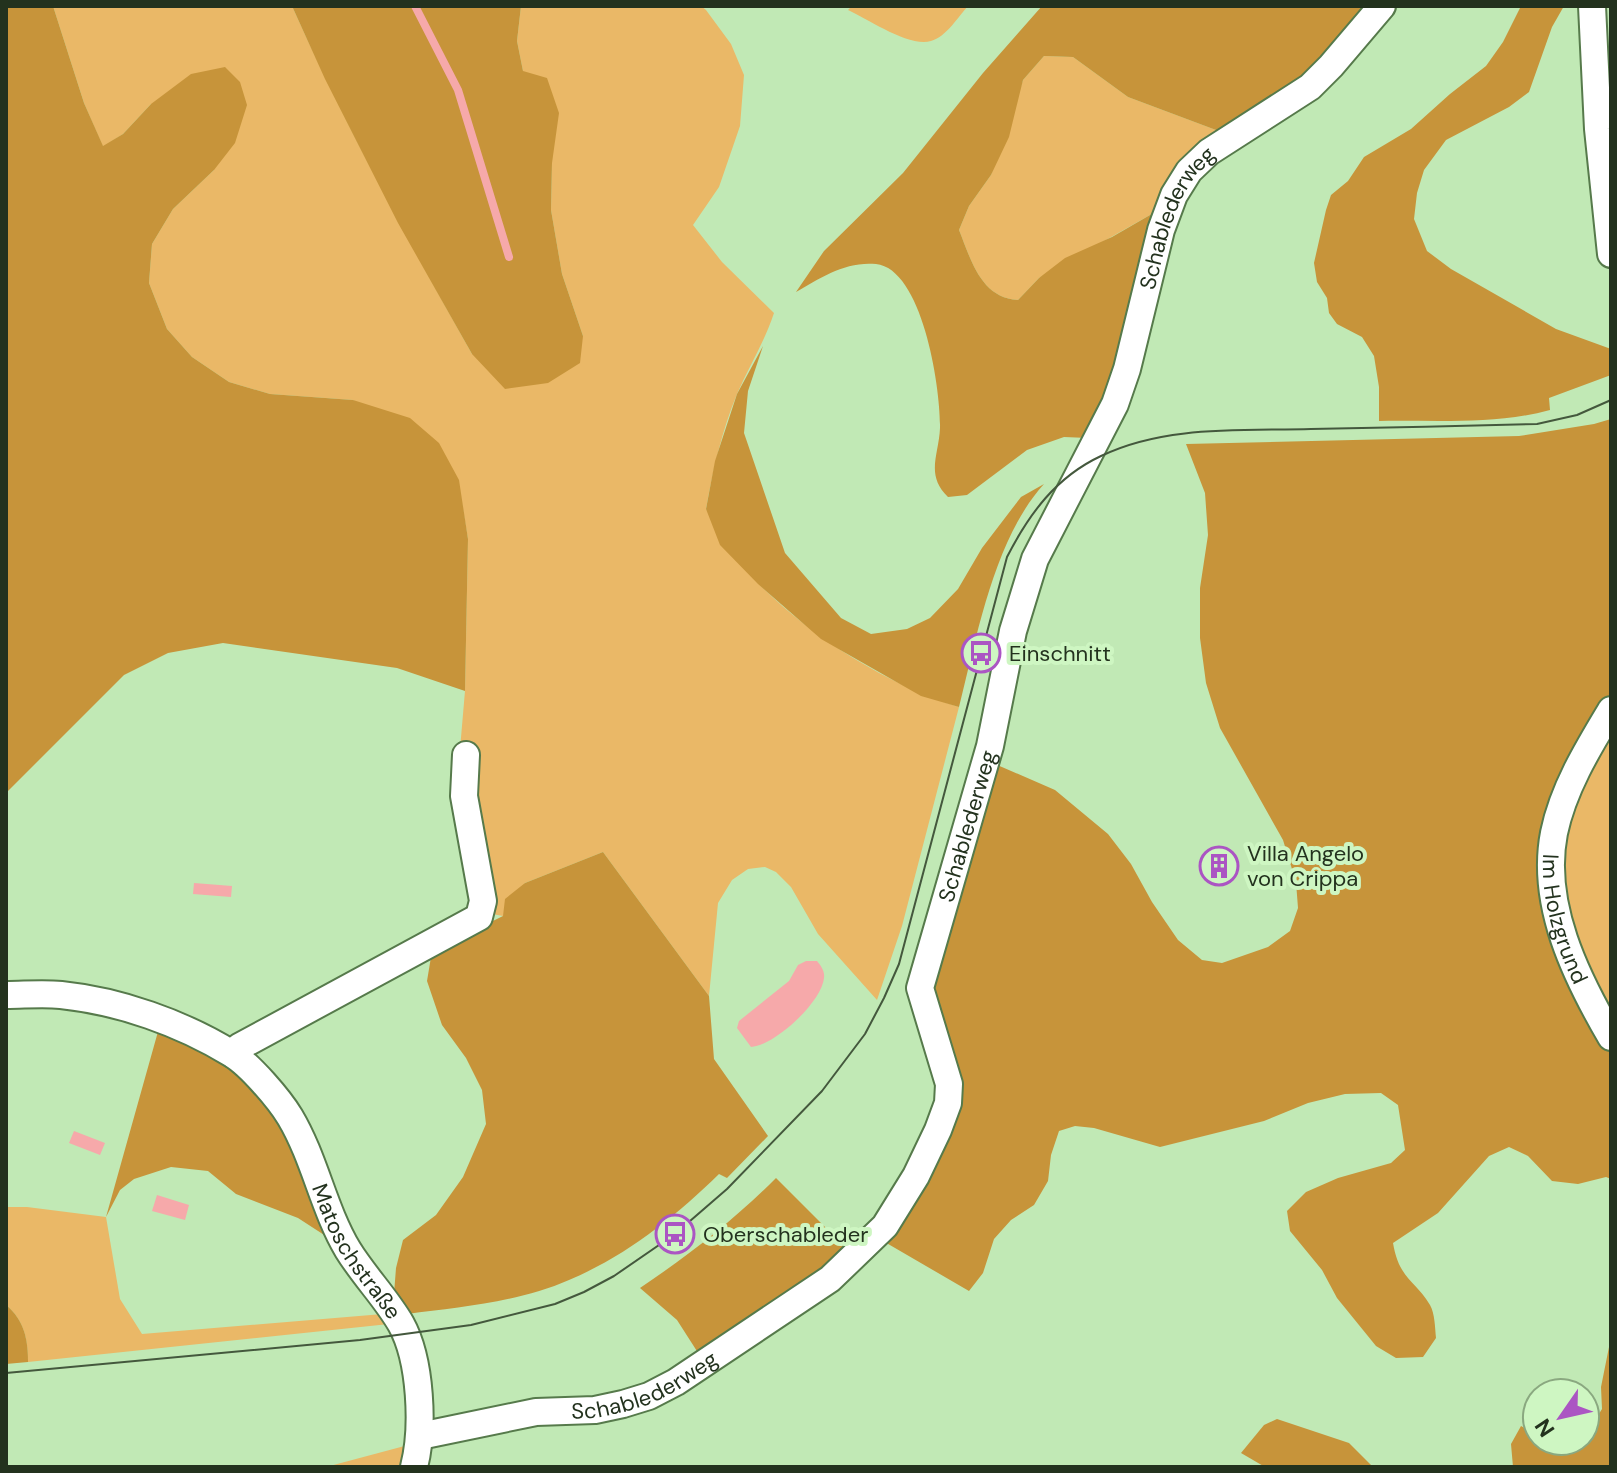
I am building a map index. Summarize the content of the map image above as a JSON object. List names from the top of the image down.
{
  "streets": {
    "street": ["Schablederweg", "Im Holzgrund", "Matoschstraße"]
  },
  "crossings": [
    ["Schablederweg", "Matoschstraße"]
  ],
  "places": {
    "bus stop": ["Einschnitt", "Oberschableder"],
    "building": ["Villa Angelo von Crippa"]
  },
  "north": "bottom left"
}
